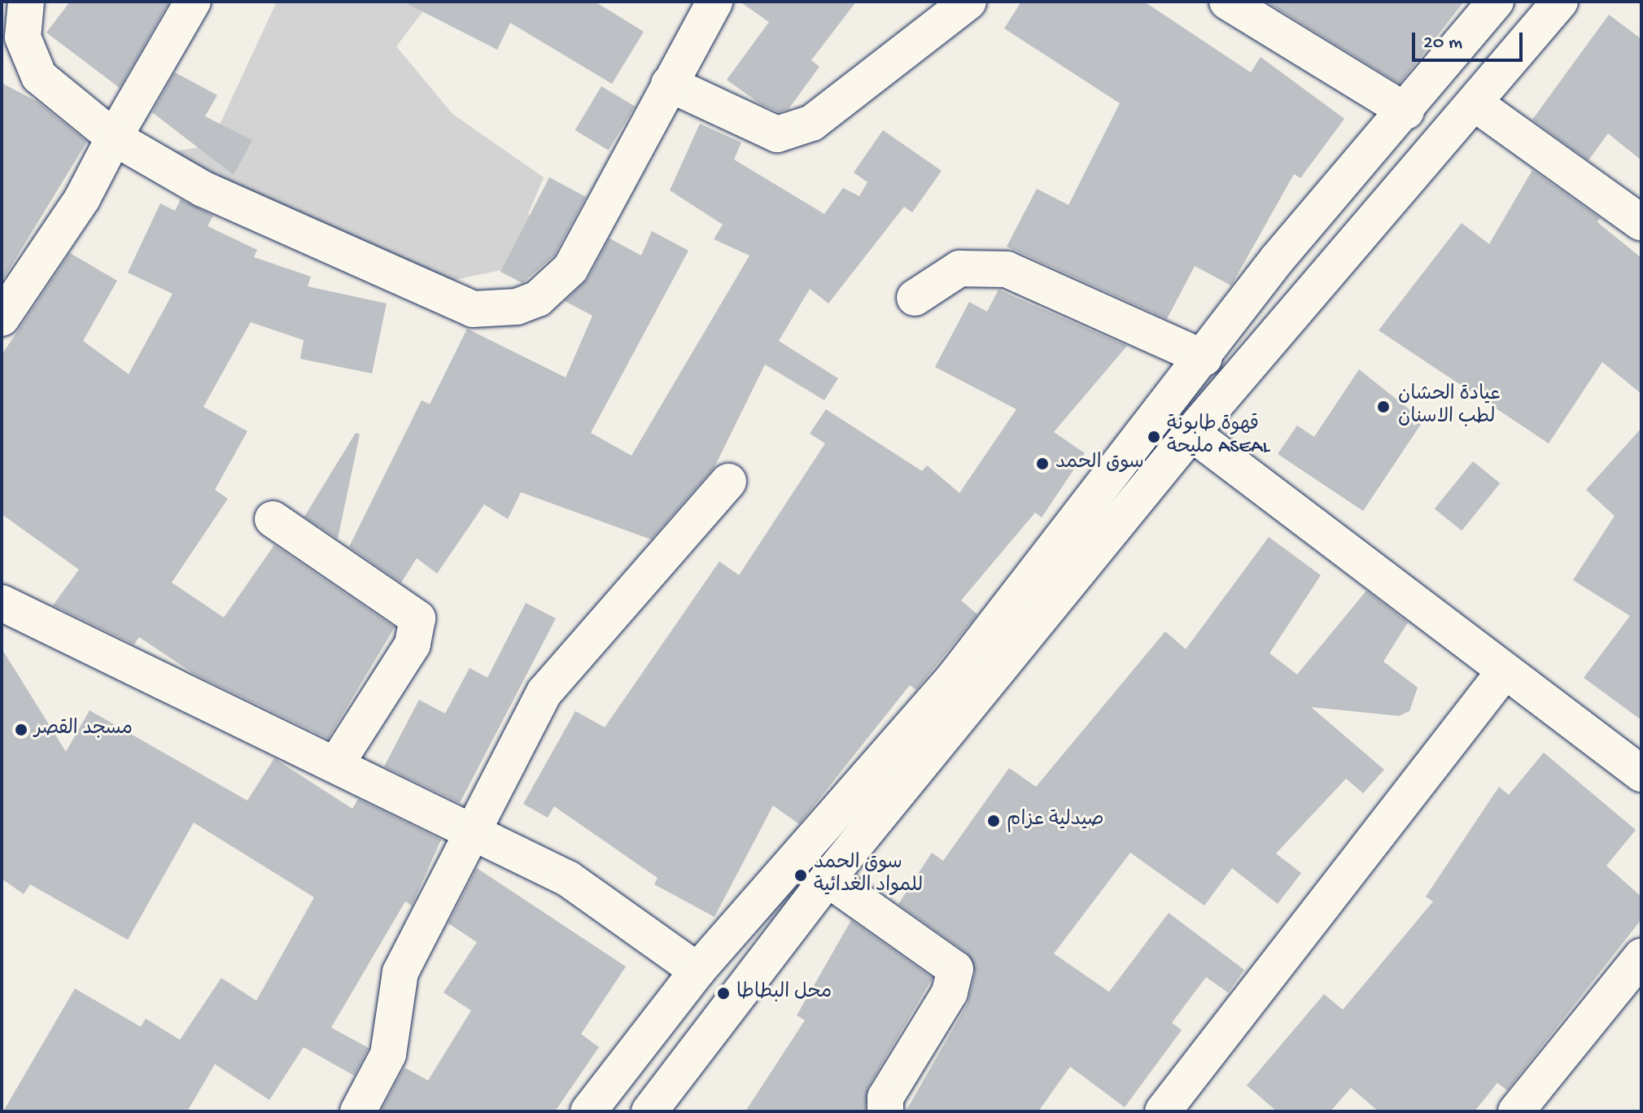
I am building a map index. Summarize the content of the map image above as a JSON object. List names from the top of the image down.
{
  "places": [
    "عيادة الحشان لطب الاسنان",
    "قهوة طابونة مليحة ASEAL",
    "سوق الحمد",
    "مسجد القصر",
    "صيدلية عزام",
    "سوق الحمد للمواد الغدائية",
    "محل البطاطا"
  ],
  "scale_bar": "20 m"
}
